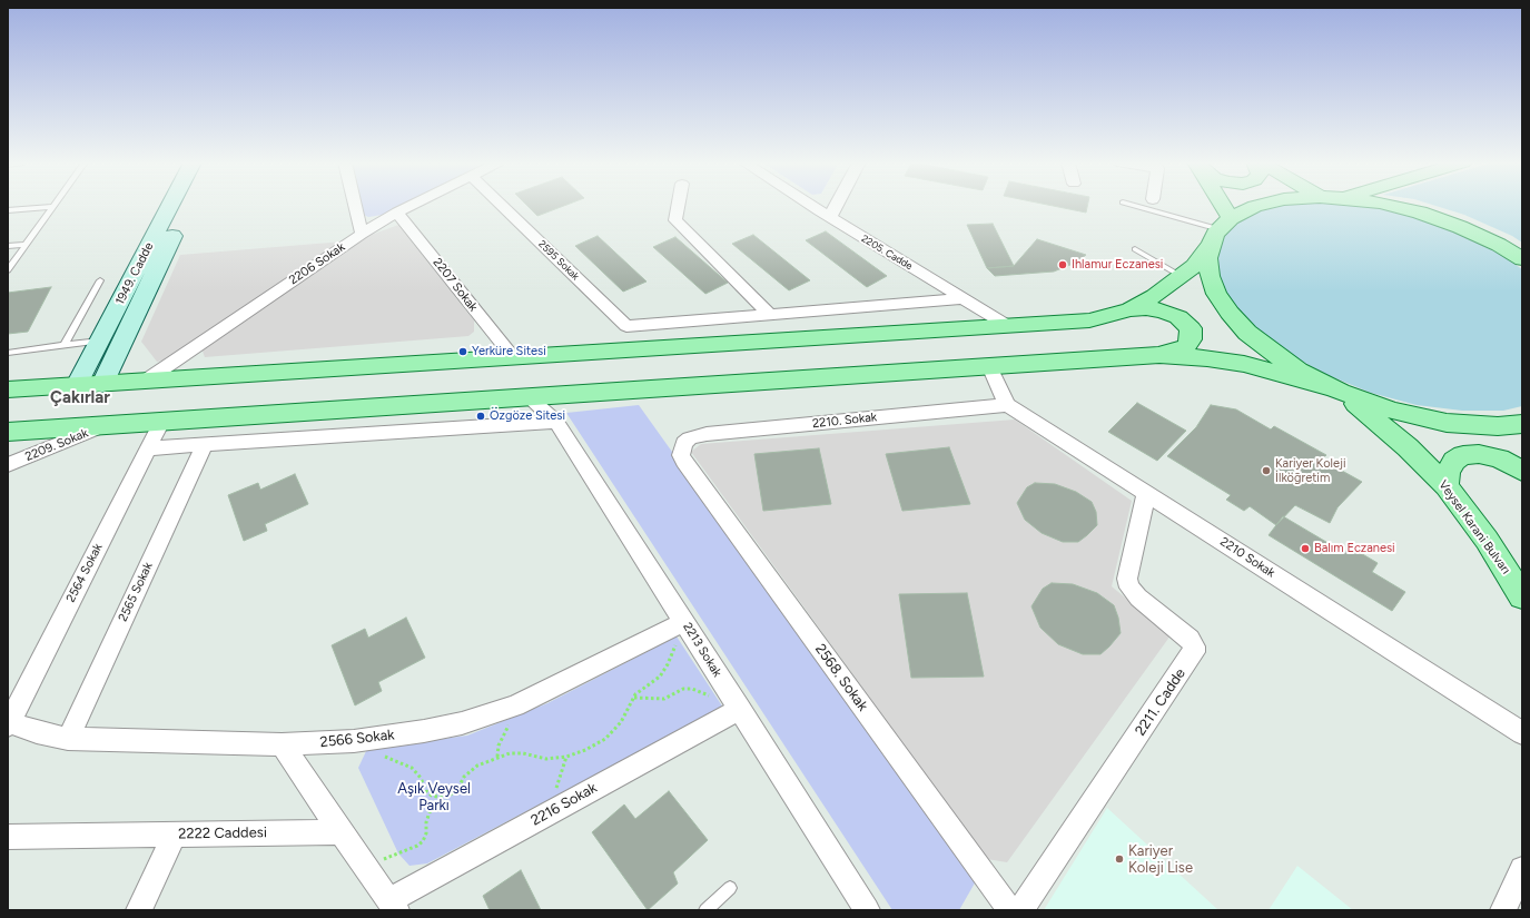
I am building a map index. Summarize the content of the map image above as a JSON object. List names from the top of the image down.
{
  "streets": {
    "main road": ["Veysel Karani Bulvarı"],
    "street": [
      "2205. Cadde",
      "2595 Sokak",
      "2206 Sokak",
      "1949. Cadde",
      "2207 Sokak",
      "2210. Sokak",
      "2209. Sokak",
      "2210 Sokak",
      "2564 Sokak",
      "2565 Sokak",
      "2213 Sokak",
      "2568. Sokak",
      "2211. Cadde",
      "2566 Sokak",
      "2216 Sokak",
      "2222 Caddesi"
    ]
  },
  "crossings": [
    ["2206 Sokak", "2207 Sokak"],
    ["2210. Sokak", "2210 Sokak"],
    ["2210. Sokak", "2568. Sokak"],
    ["2210 Sokak", "2211. Cadde"],
    ["2564 Sokak", "2566 Sokak"],
    ["2565 Sokak", "2566 Sokak"],
    ["2213 Sokak", "2566 Sokak"],
    ["2213 Sokak", "2216 Sokak"]
  ],
  "districts": ["Çakırlar"],
  "parks": ["Aşık Veysel Parkı"],
  "places": [
    "Ihlamur Eczanesi",
    "Yerküre Sitesi",
    "Özgöze Sitesi",
    "Kariyer Koleji İlköğretim",
    "Balım Eczanesi",
    "Kariyer Koleji Lise"
  ]
}
